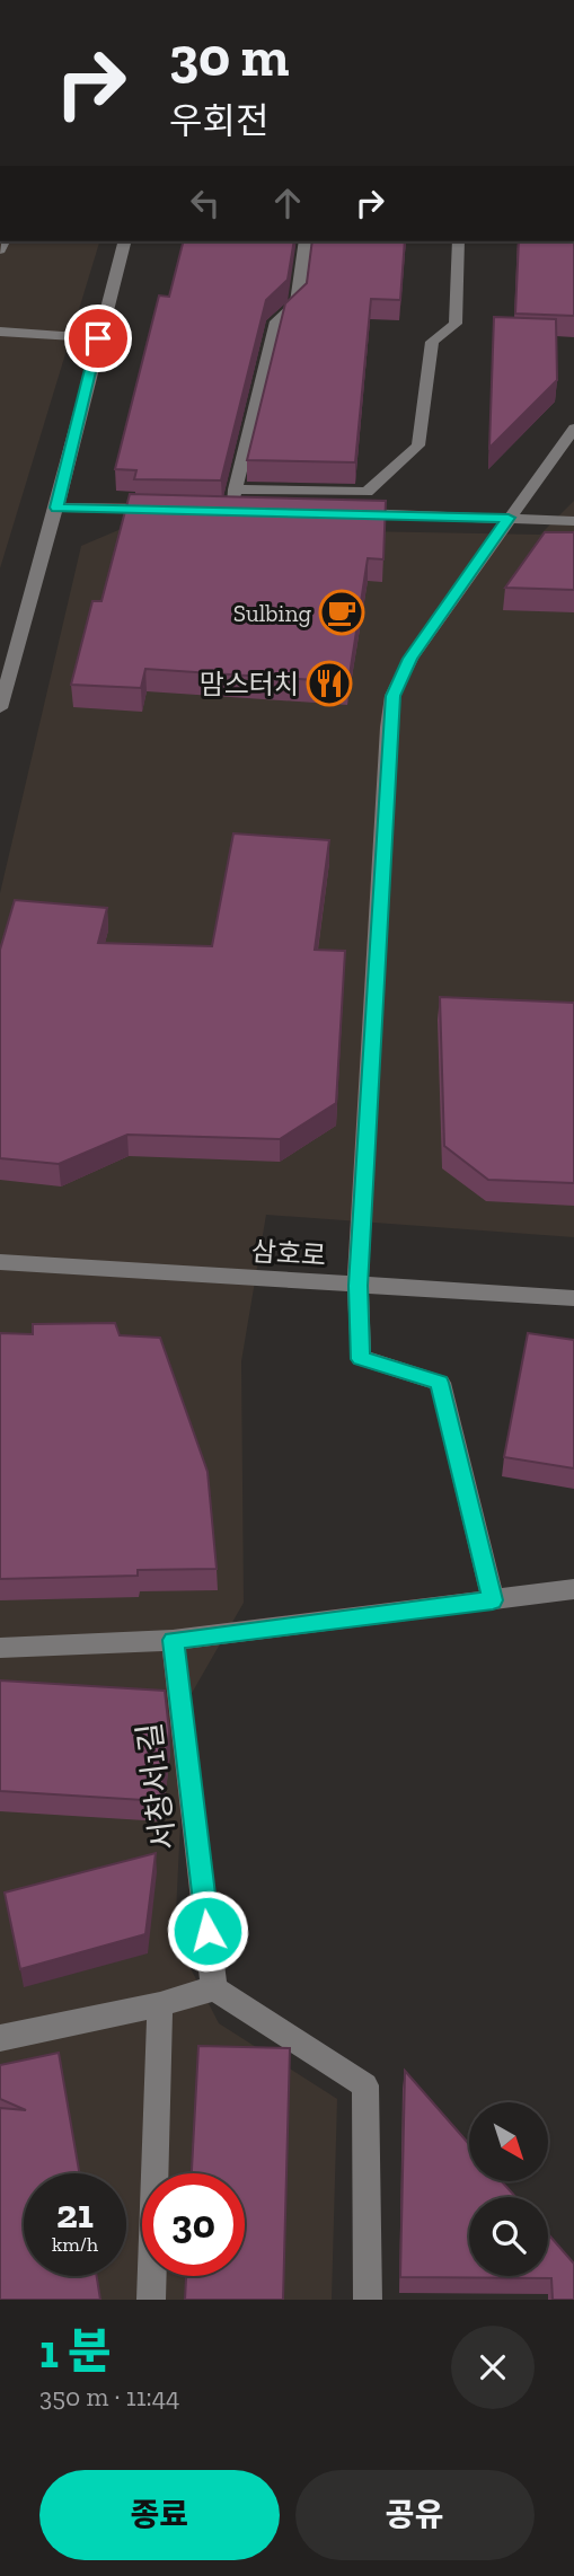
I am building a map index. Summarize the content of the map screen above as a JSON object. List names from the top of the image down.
{
  "streets": {
    "street": ["삼호로", "서창서1길"]
  },
  "places": {
    "cafe": ["Sulbing"],
    "restaurant": ["맘스터치"]
  },
  "north": "bottom right",
  "page": {
    "turn": ["30 m", "우회전"],
    "speed": "21 km/h",
    "limit": "30",
    "heading": ["1 분", "350 m · 11:44"],
    "buttons": ["종료", "공유"]
  }
}
